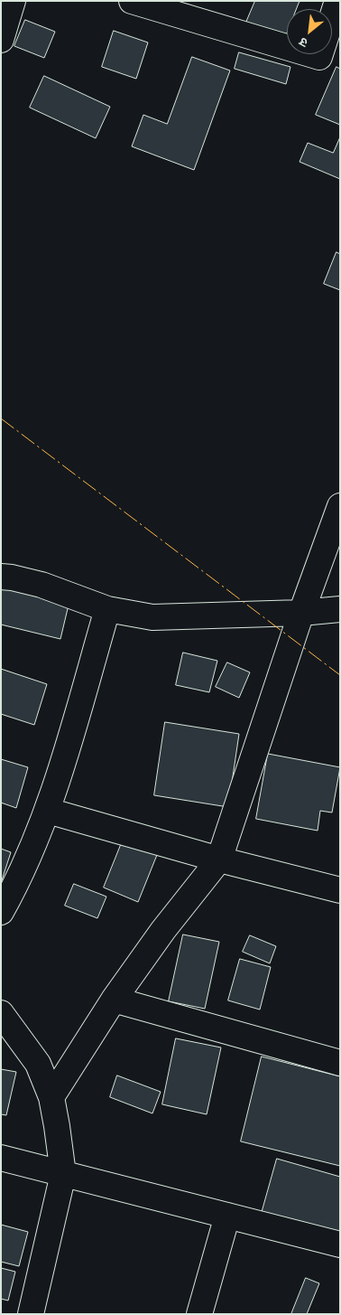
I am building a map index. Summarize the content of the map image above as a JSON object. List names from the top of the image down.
{
  "north": "bottom left"
}
